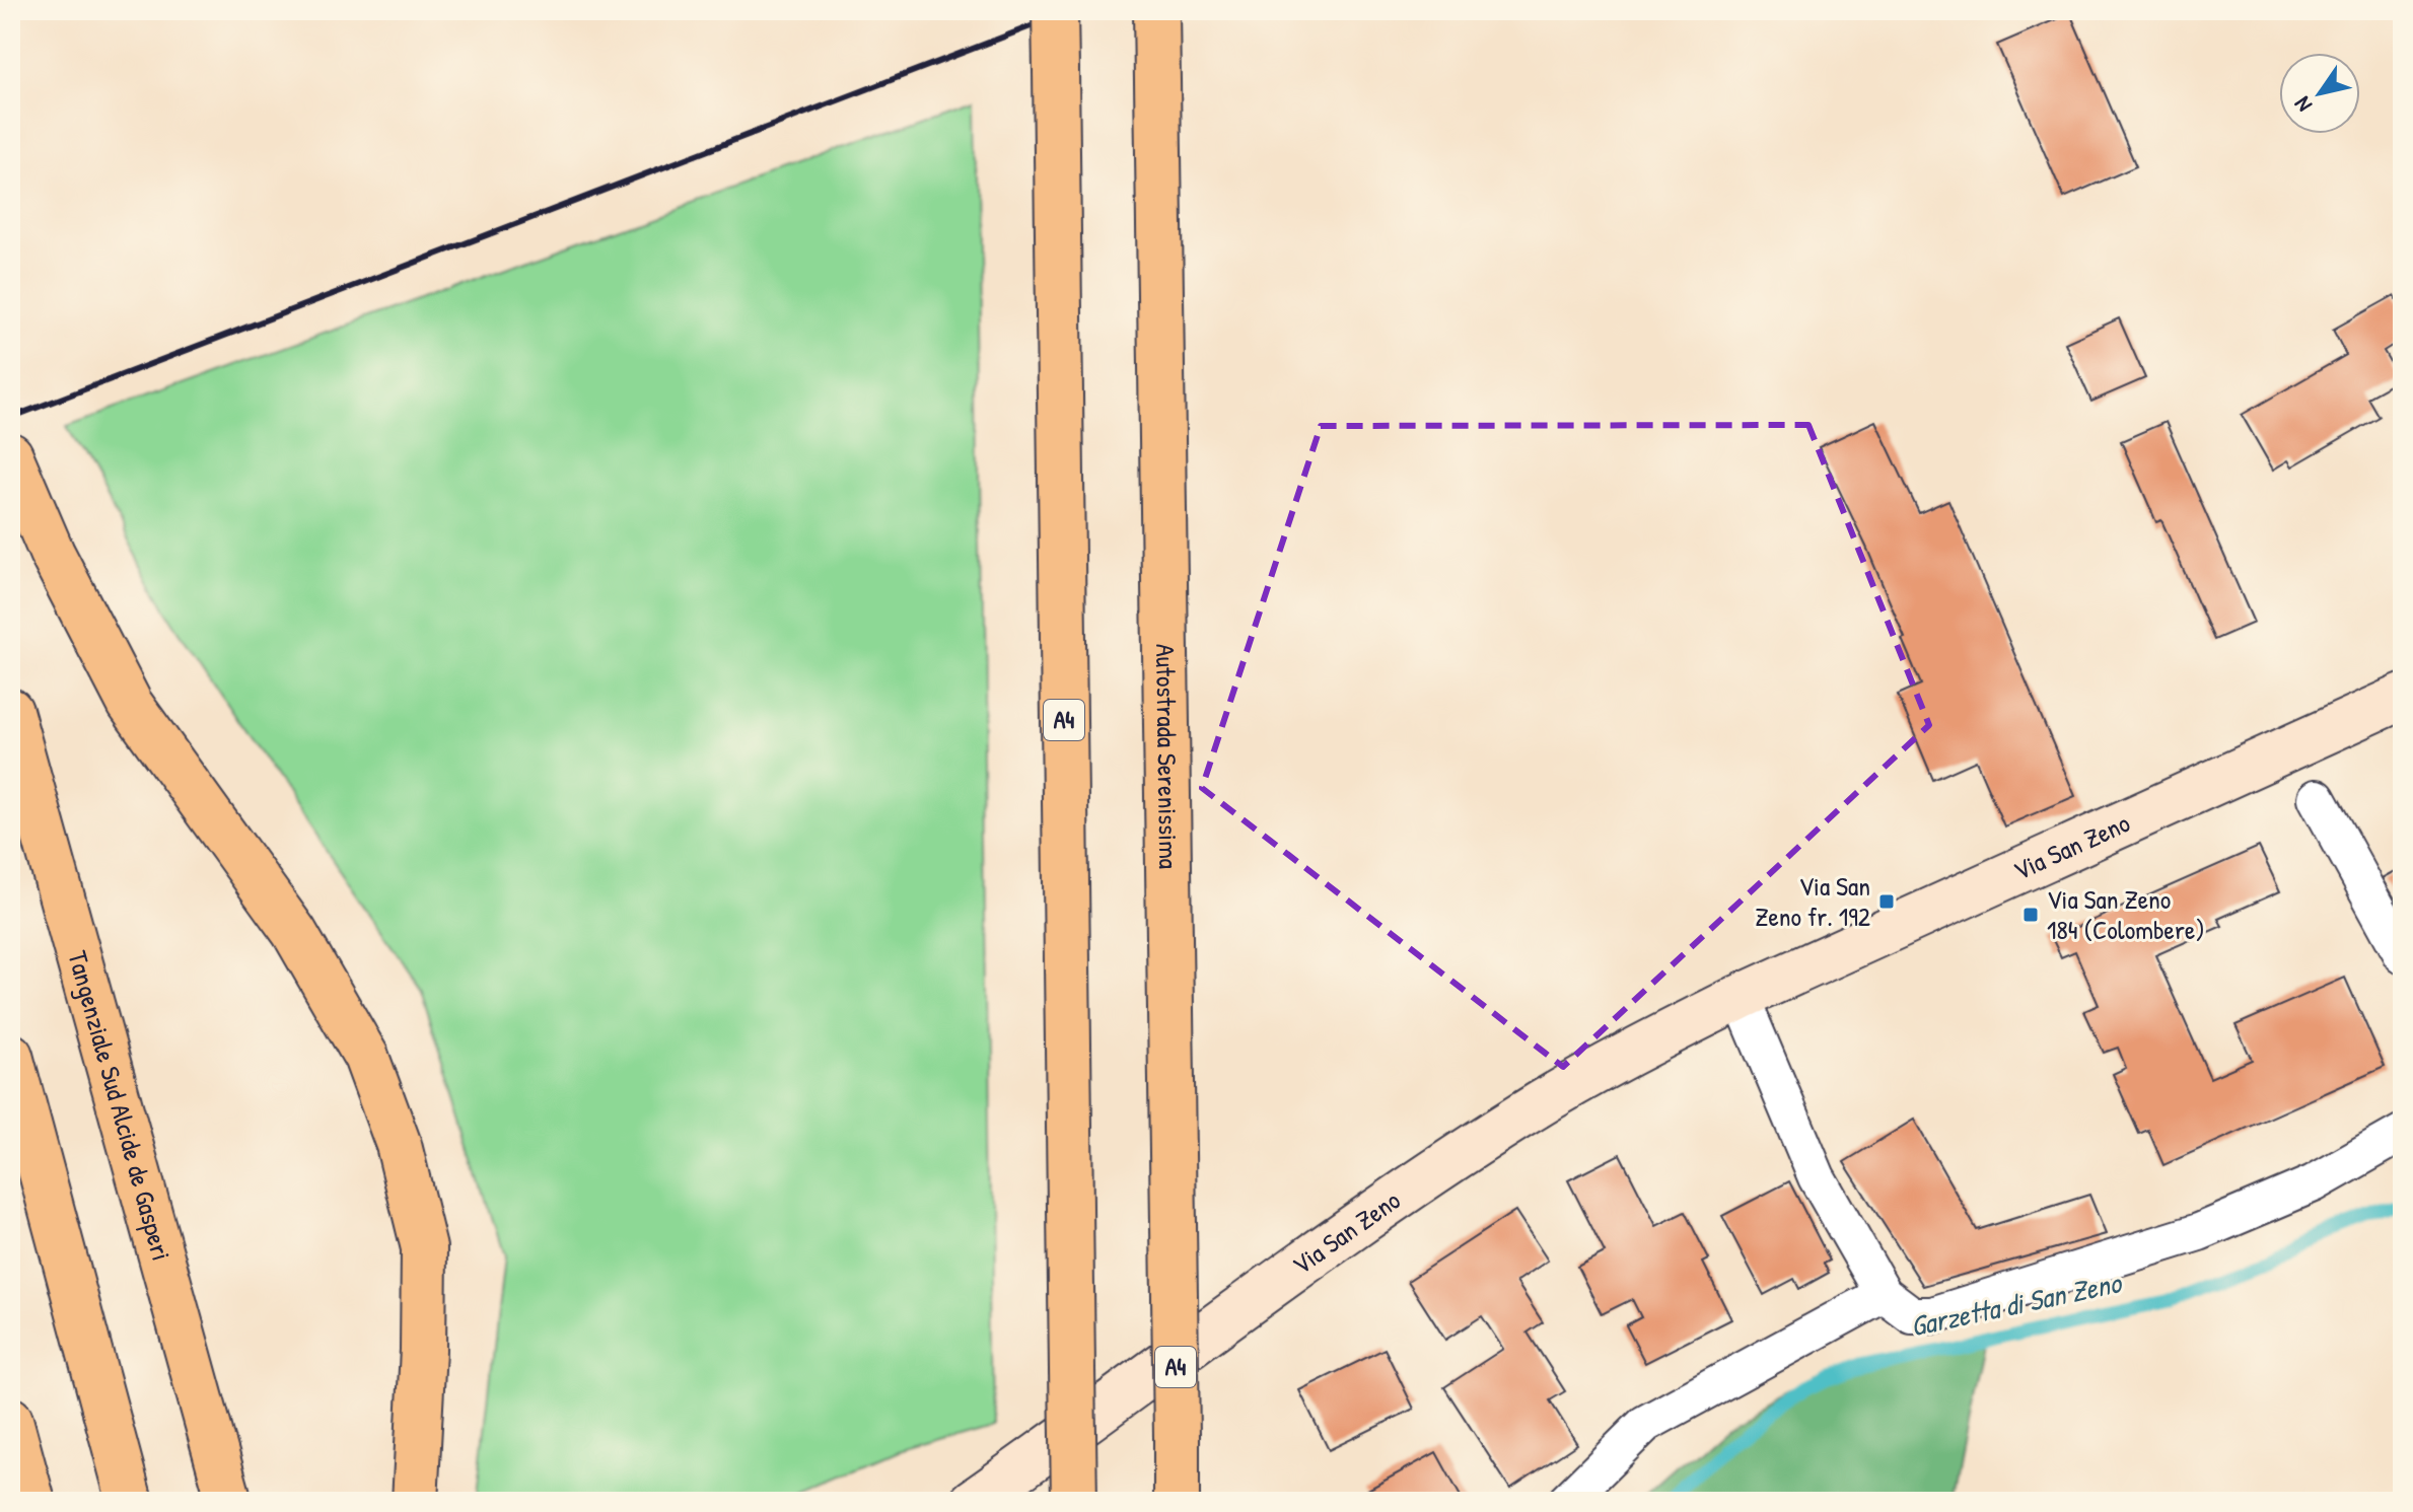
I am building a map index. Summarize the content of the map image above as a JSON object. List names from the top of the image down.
{
  "streets": {
    "highway": ["A4", "Autostrada Serenissima", "Tangenziale Sud Alcide de Gasperi"],
    "street": ["Via San Zeno"]
  },
  "water": ["Garzetta di San Zeno"],
  "places": {
    "transit": ["Via San Zeno fr. 192", "Via San Zeno 184 (Colombere)"]
  },
  "north": "bottom left"
}
